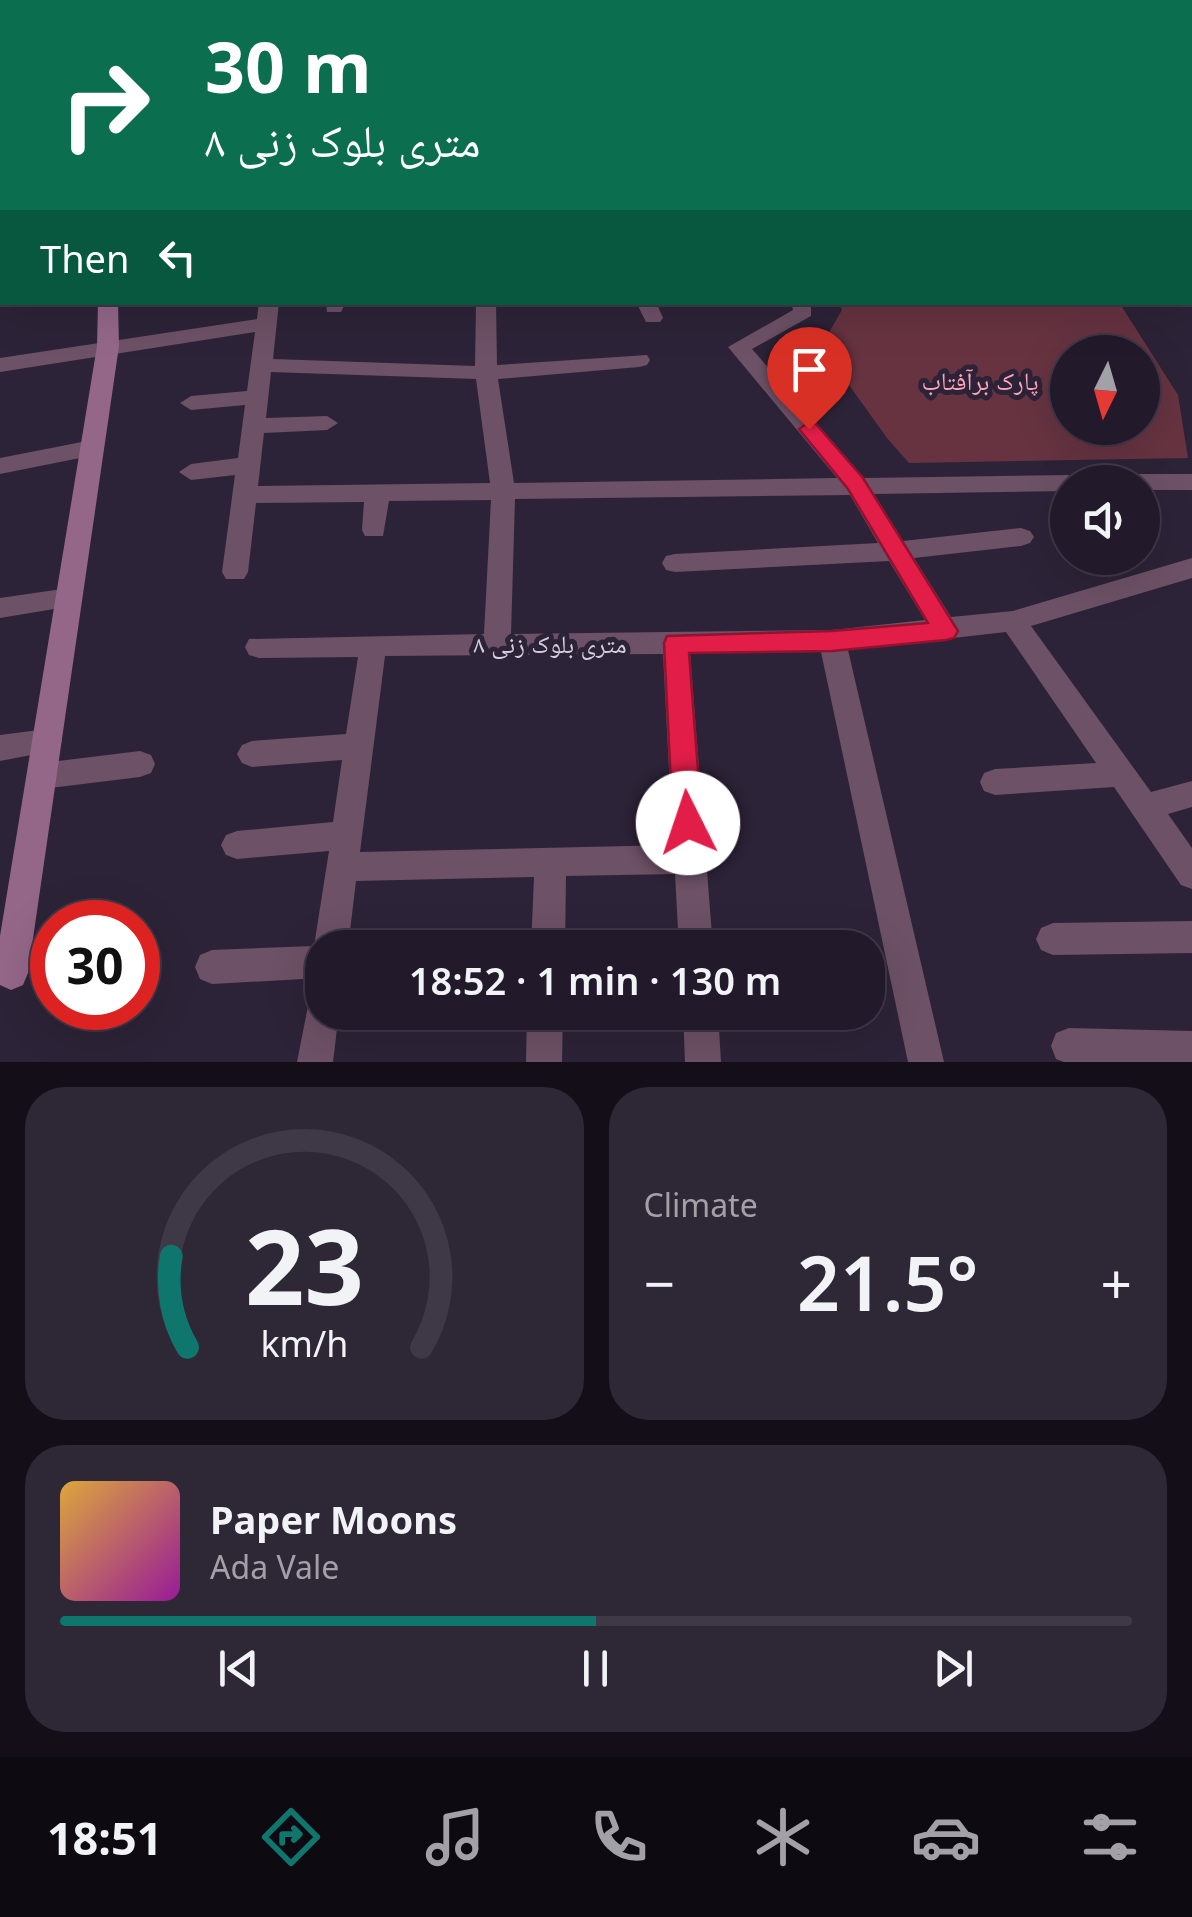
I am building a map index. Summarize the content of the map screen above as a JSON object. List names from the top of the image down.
{
  "streets": {
    "street": ["۸ متری بلوک زنی"]
  },
  "parks": ["پارک برآفتاب"],
  "north": "bottom",
  "page": {
    "turn": ["30 m", "۸ متری بلوک زنی"],
    "then": "Then",
    "limit": "30",
    "trip": "18:52 · 1 min · 130 m",
    "tile": "Climate",
    "heat": ["−", "21.5°", "+"],
    "song": ["Paper Moons", "Ada Vale"],
    "tabs": "18:51",
    "gauge": ["23", "km/h"]
  }
}
